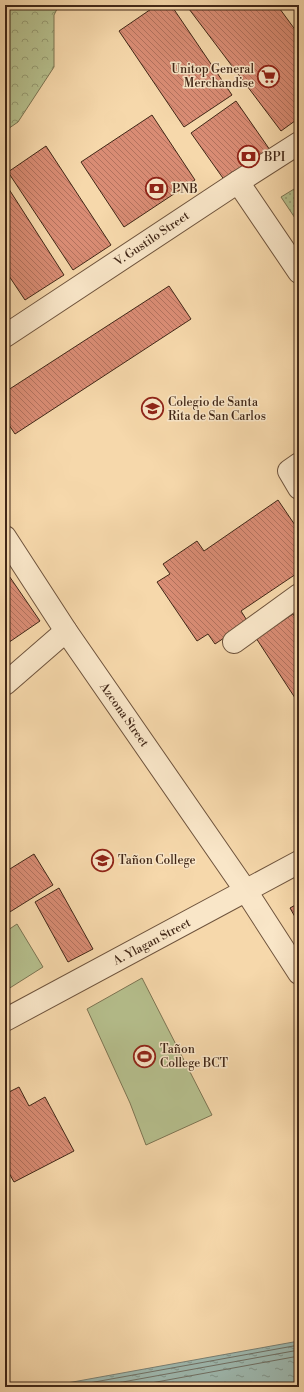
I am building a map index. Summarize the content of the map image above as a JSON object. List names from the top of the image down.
{
  "streets": {
    "street": ["V. Gustilo Street", "Azcona Street", "A. Ylagan Street"]
  },
  "crossings": [
    ["Azcona Street", "A. Ylagan Street"]
  ],
  "places": {
    "supermarket": ["Unitop General Merchandise"],
    "bank": ["BPI", "PNB"],
    "school or university": ["Colegio de Santa Rita de San Carlos", "Tañon College"],
    "sports": ["Tañon College BCT"]
  }
}
